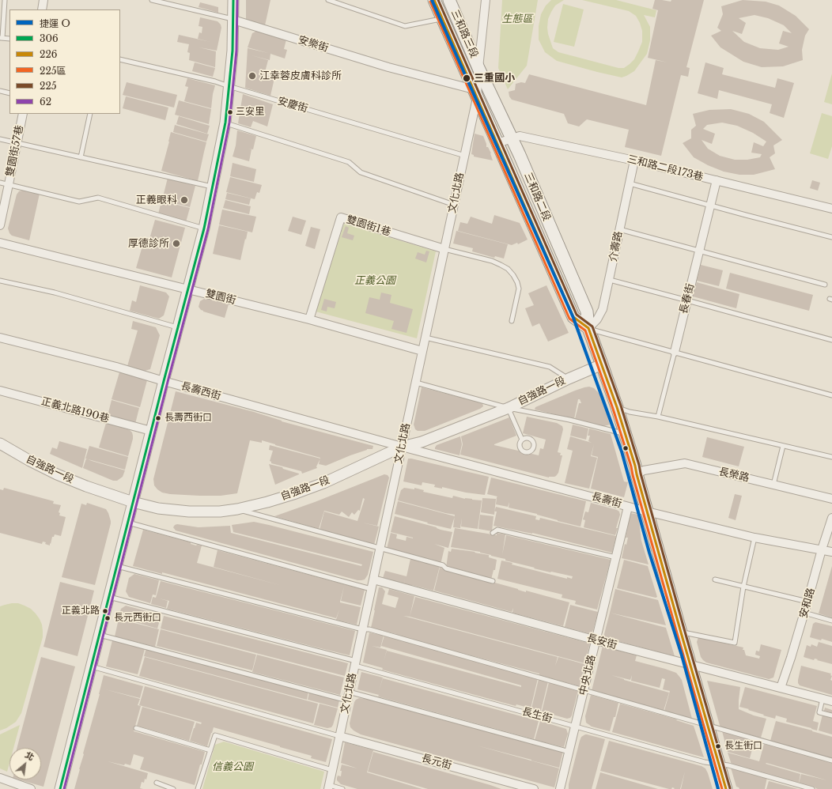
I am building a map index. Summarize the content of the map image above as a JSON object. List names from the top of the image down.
{
  "streets": {
    "main road": ["三和路三段", "三和路二段"],
    "street": [
      "安樂街",
      "雙園街57巷",
      "三和路二段173巷",
      "文化北路",
      "雙園街1巷",
      "介壽路",
      "雙園街",
      "長春街",
      "長壽西街",
      "自強路一段",
      "正義北路190巷",
      "長榮路",
      "長壽街",
      "安和路",
      "長安街",
      "中央北路",
      "長元街"
    ],
    "lane": ["安慶街", "長生街"]
  },
  "crossings": [
    ["三和路三段", "安樂街"],
    ["三和路三段", "文化北路"],
    ["三和路三段", "三和路二段"],
    ["安樂街", "文化北路"],
    ["安樂街", "三和路二段"],
    ["安慶街", "文化北路"],
    ["三和路二段173巷", "三和路二段"],
    ["三和路二段173巷", "介壽路"],
    ["三和路二段173巷", "長春街"],
    ["文化北路", "三和路二段"],
    ["文化北路", "雙園街1巷"],
    ["文化北路", "雙園街"],
    ["文化北路", "長壽西街"],
    ["文化北路", "自強路一段"],
    ["文化北路", "長壽街"],
    ["文化北路", "長安街"],
    ["文化北路", "長生街"],
    ["文化北路", "長元街"],
    ["三和路二段", "介壽路"],
    ["三和路二段", "自強路一段"],
    ["三和路二段", "長榮路"],
    ["三和路二段", "長壽街"],
    ["三和路二段", "長安街"],
    ["三和路二段", "長生街"],
    ["雙園街1巷", "雙園街"],
    ["長壽西街", "自強路一段"],
    ["長壽西街", "長壽街"],
    ["自強路一段", "長壽街"],
    ["長壽街", "安和路"],
    ["長壽街", "中央北路"],
    ["安和路", "長安街"],
    ["長安街", "中央北路"],
    ["中央北路", "長生街"]
  ],
  "parks": ["生態區", "正義公園", "信義公園"],
  "places": [
    "江幸蓉皮膚科診所",
    "三重國小",
    "三安里",
    "正義眼科",
    "厚德診所",
    "長壽西街口",
    "正義北路",
    "長元西街口",
    "長生街口"
  ],
  "lines": [
    "metro line O",
    "transit line 306",
    "transit line 226",
    "transit line 225",
    "transit line 62",
    "transit line 225區"
  ],
  "legend": [
    "捷運 O",
    "306",
    "226",
    "225區",
    "225",
    "62"
  ],
  "north": "top right"
}
